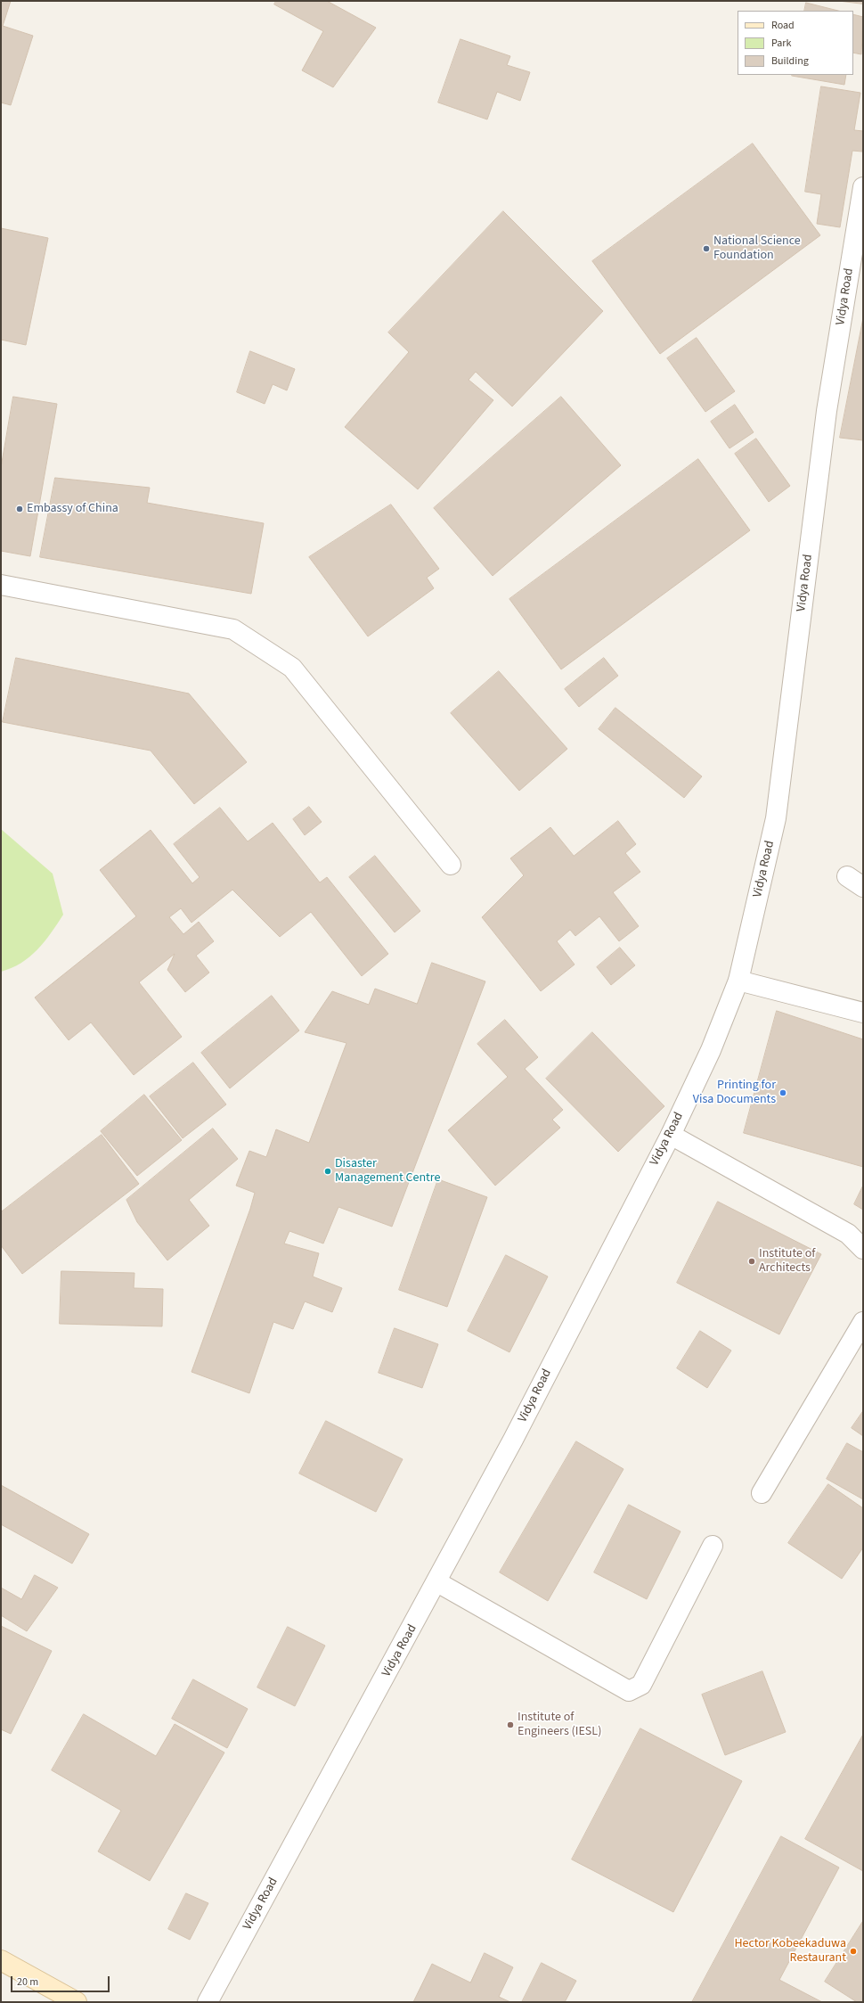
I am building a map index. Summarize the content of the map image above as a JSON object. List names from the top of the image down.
{
  "streets": {
    "street": ["Vidya Road"]
  },
  "places": [
    "National Science Foundation",
    "Embassy of China",
    "Printing for Visa Documents",
    "Disaster Management Centre",
    "Institute of Architects",
    "Institute of Engineers (IESL)",
    "Hector Kobeekaduwa Restaurant"
  ],
  "legend": ["Road", "Park", "Building"],
  "scale_bar": "20 m"
}
